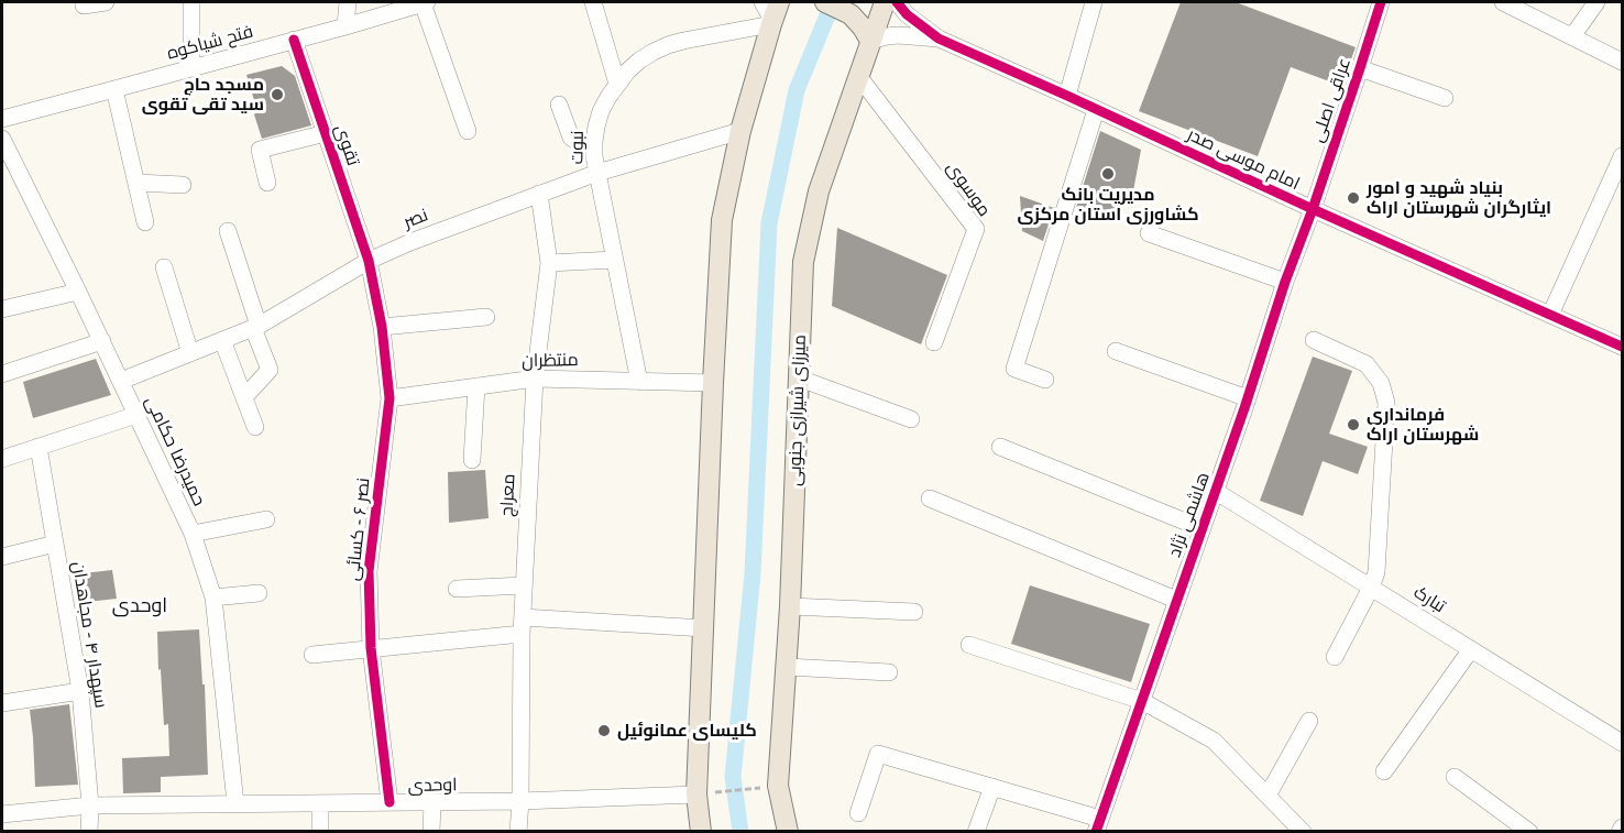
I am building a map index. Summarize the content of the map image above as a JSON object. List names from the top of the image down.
{
  "streets": {
    "main road": ["میرزای شیرازی جنوبی"],
    "street": [
      "فتح شیاکوه",
      "عراقی اصلی",
      "تقوی",
      "نبوت",
      "امام موسی صدر",
      "موسوی",
      "نصر",
      "منتظران",
      "حمیدرضا حکامی",
      "معراج",
      "هاشمی نژاد",
      "نصر ۶ - کسائی",
      "تبارک",
      "سپهدار ۴ - مجاهدان",
      "اوحدی"
    ]
  },
  "crossings": [
    ["فتح شیاکوه", "تقوی"],
    ["عراقی اصلی", "امام موسی صدر"],
    ["عراقی اصلی", "هاشمی نژاد"],
    ["تقوی", "نصر"],
    ["تقوی", "نصر ۶ - کسائی"],
    ["نبوت", "نصر"],
    ["نبوت", "منتظران"],
    ["امام موسی صدر", "میرزای شیرازی جنوبی"],
    ["امام موسی صدر", "هاشمی نژاد"],
    ["موسوی", "میرزای شیرازی جنوبی"],
    ["نصر", "حمیدرضا حکامی"],
    ["نصر", "معراج"],
    ["نصر", "نصر ۶ - کسائی"],
    ["منتظران", "معراج"],
    ["منتظران", "نصر ۶ - کسائی"],
    ["حمیدرضا حکامی", "اوحدی"],
    ["معراج", "اوحدی"],
    ["هاشمی نژاد", "تبارک"],
    ["نصر ۶ - کسائی", "اوحدی"],
    ["سپهدار ۴ - مجاهدان", "اوحدی"]
  ],
  "districts": ["اوحدی"],
  "places": [
    "مسجد حاج سید تقی تقوی",
    "مدیریت بانک کشاورزی استان مرکزی",
    "بنیاد شهید و امور ایثارگران شهرستان اراک",
    "فرمانداری شهرستان اراک",
    "کلیسای عمانوئیل"
  ]
}
